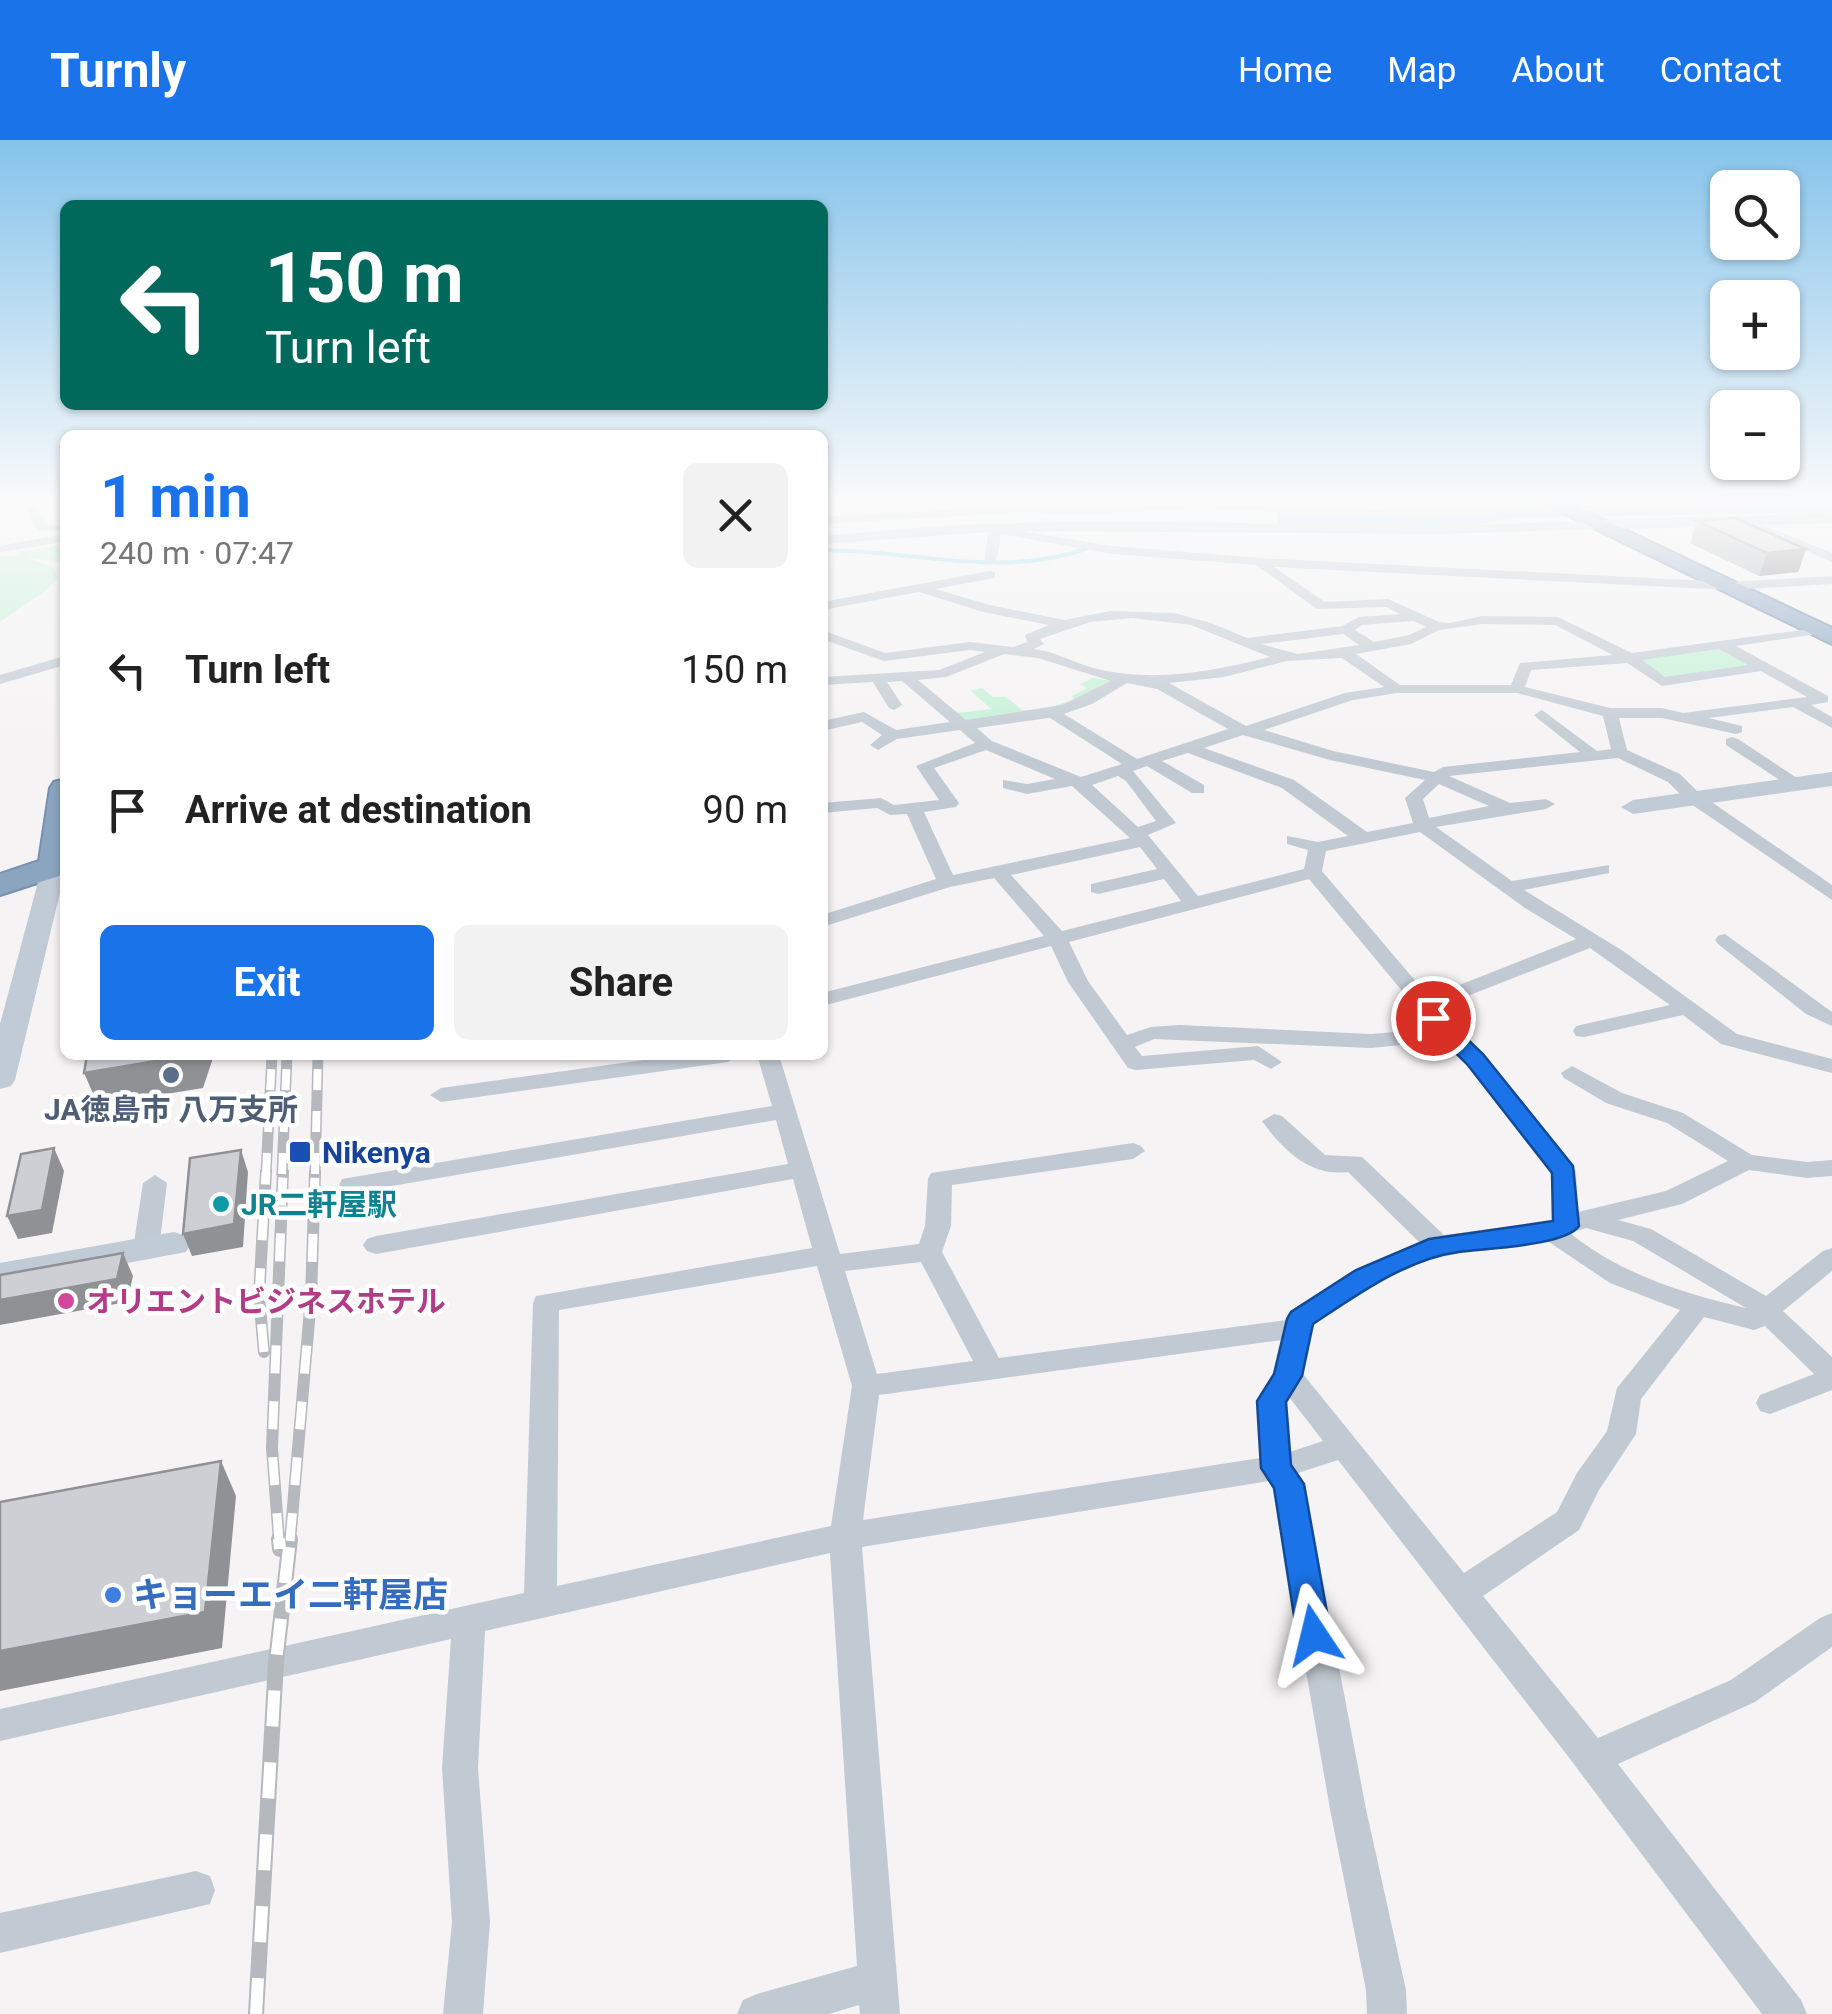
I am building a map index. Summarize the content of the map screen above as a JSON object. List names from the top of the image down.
{
  "places": {
    "other": [
      "JA徳島市 八万支所",
      "JR二軒屋駅",
      "オリエントビジネスホテル",
      "キョーエイ二軒屋店"
    ],
    "transit": ["Nikenya"]
  },
  "page": {
    "header": "Turnly",
    "nav": [
      "Home",
      "Map",
      "About",
      "Contact"
    ],
    "map_buttons": ["+", "−"],
    "turn": ["150 m", "Turn left"],
    "heading": ["1 min", "240 m · 07:47"],
    "list": [
      {
        "name": "Turn left",
        "value": "150 m"
      },
      {
        "name": "Arrive at destination",
        "value": "90 m"
      }
    ],
    "buttons": ["Exit", "Share"]
  }
}
